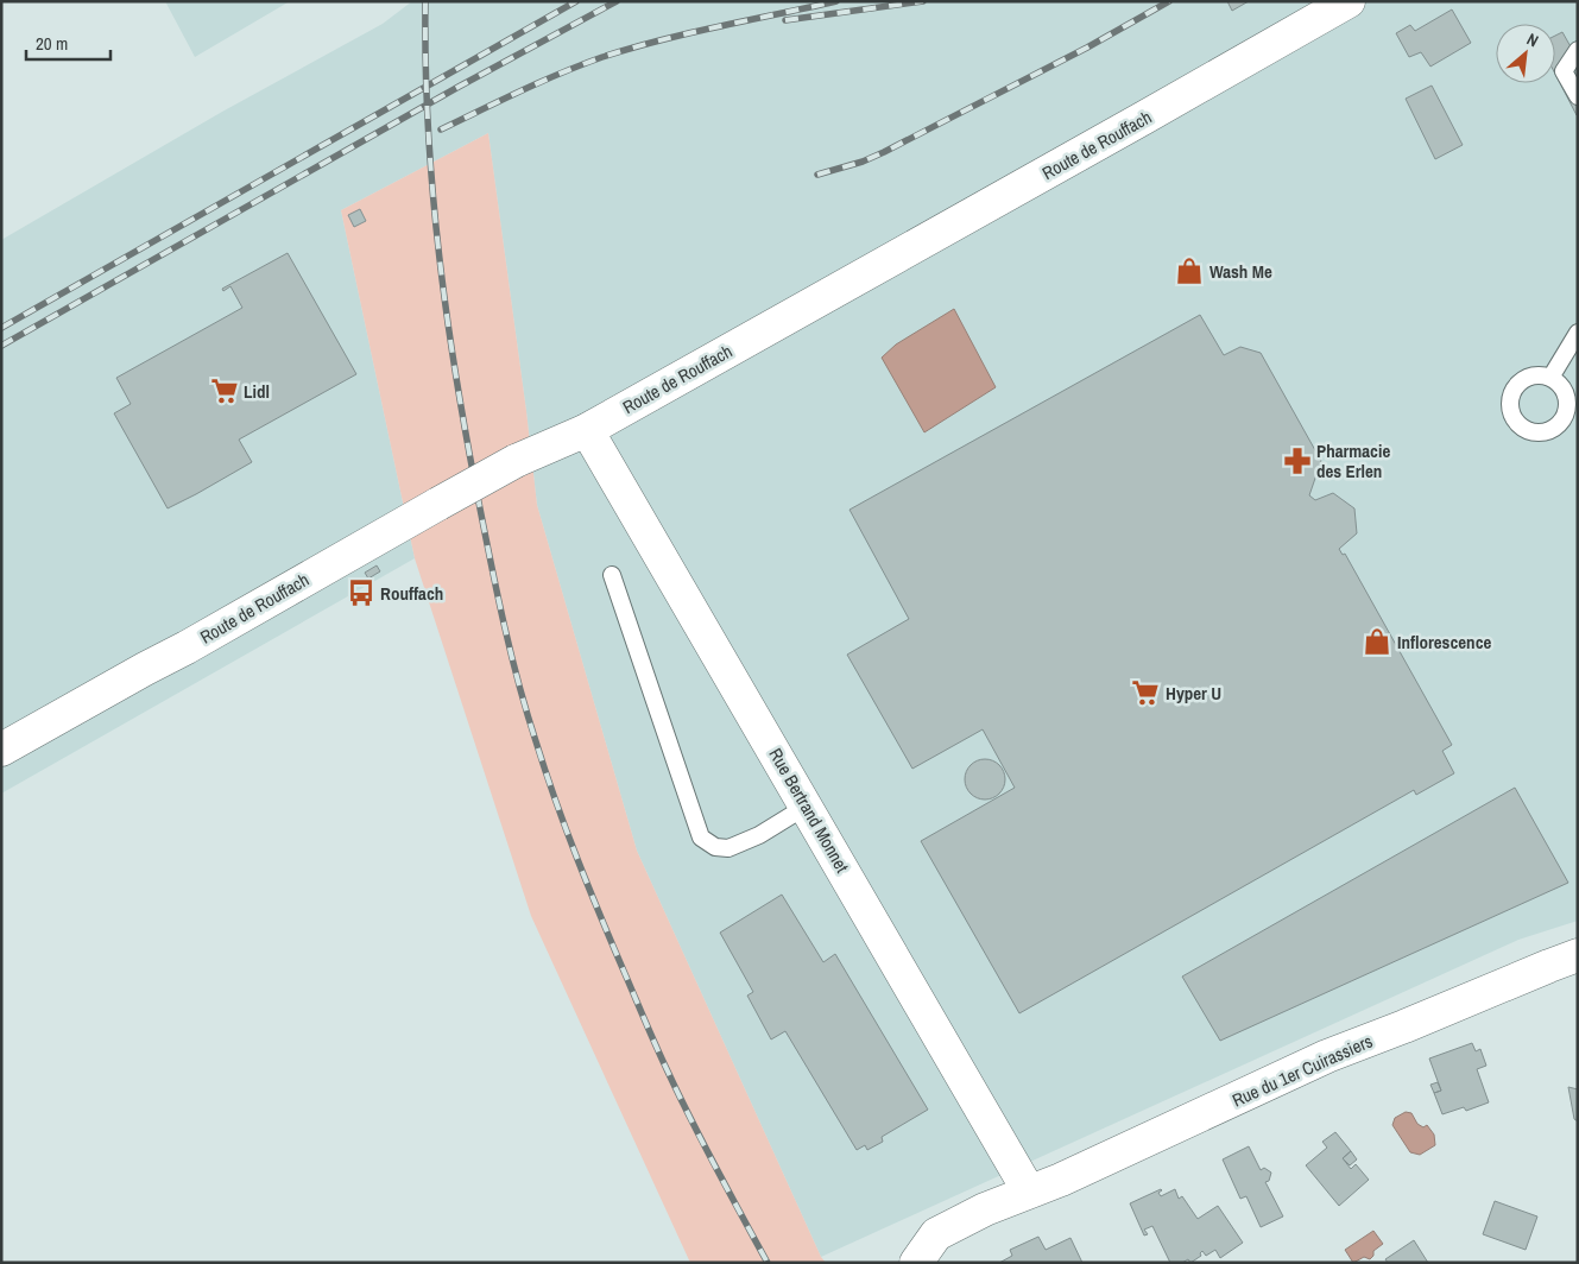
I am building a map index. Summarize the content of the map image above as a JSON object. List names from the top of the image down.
{
  "streets": {
    "street": ["Route de Rouffach", "Rue Bertrand Monnet", "Rue du 1er Cuirassiers"]
  },
  "crossings": [
    ["Route de Rouffach", "Rue Bertrand Monnet"],
    ["Rue Bertrand Monnet", "Rue du 1er Cuirassiers"]
  ],
  "places": {
    "shop": ["Wash Me", "Inflorescence"],
    "supermarket": ["Lidl", "Hyper U"],
    "pharmacy": ["Pharmacie des Erlen"],
    "bus stop": ["Rouffach"]
  },
  "scale_bar": "20 m",
  "north": "top right"
}
